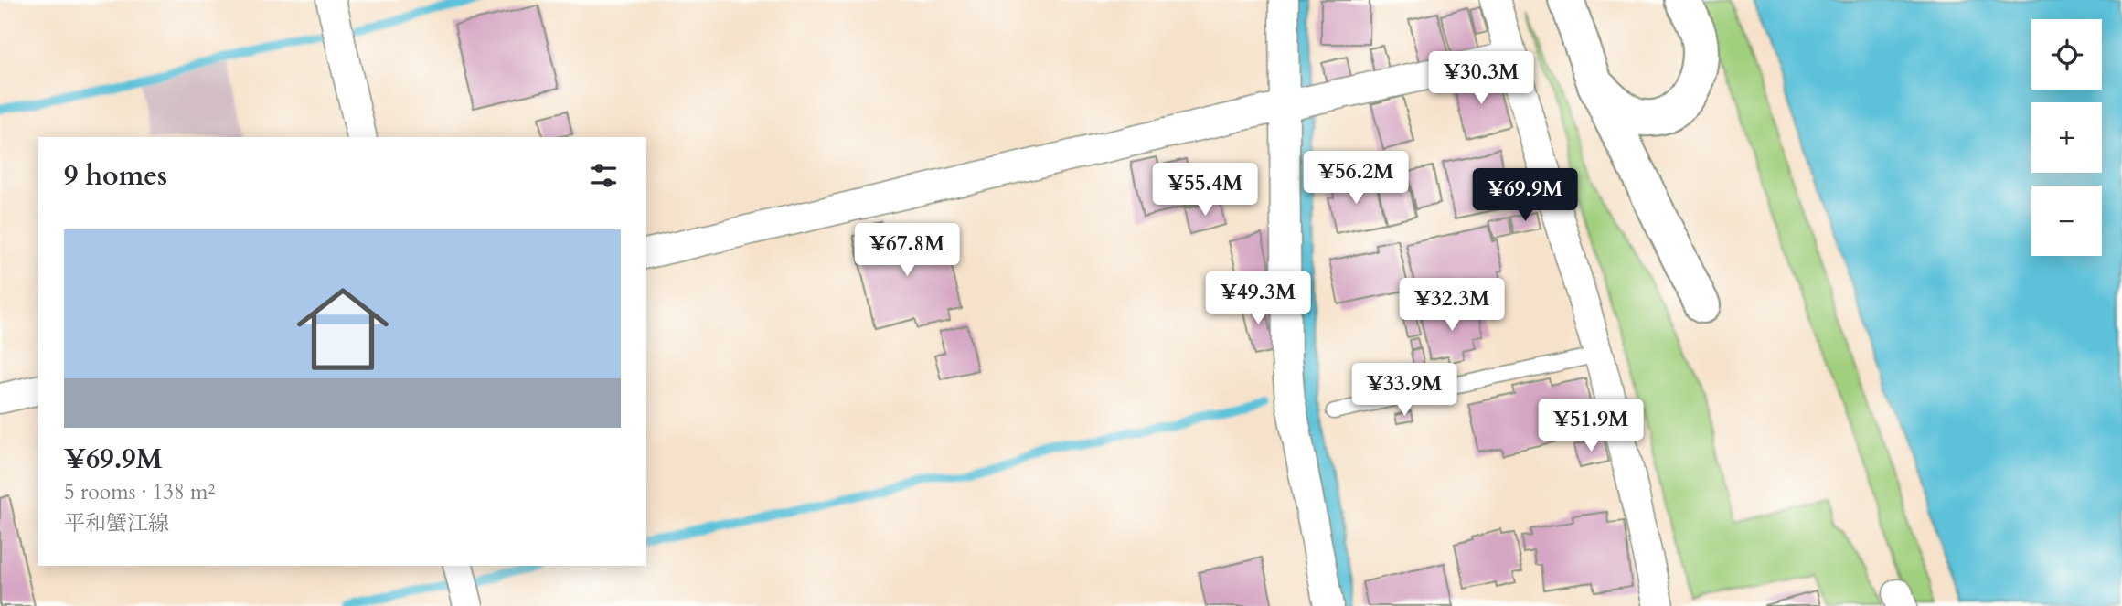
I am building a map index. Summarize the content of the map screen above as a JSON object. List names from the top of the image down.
{
  "page": {
    "map_buttons": ["+", "−"],
    "price": [
      "¥30.3M",
      "¥56.2M",
      "¥55.4M",
      "¥69.9M",
      "¥67.8M",
      "¥49.3M",
      "¥32.3M",
      "¥33.9M",
      "¥51.9M"
    ],
    "heading": "9 homes",
    "list": [
      {
        "name": "¥69.9M",
        "note": "5 rooms · 138 m² · 平和蟹江線"
      }
    ]
  }
}
